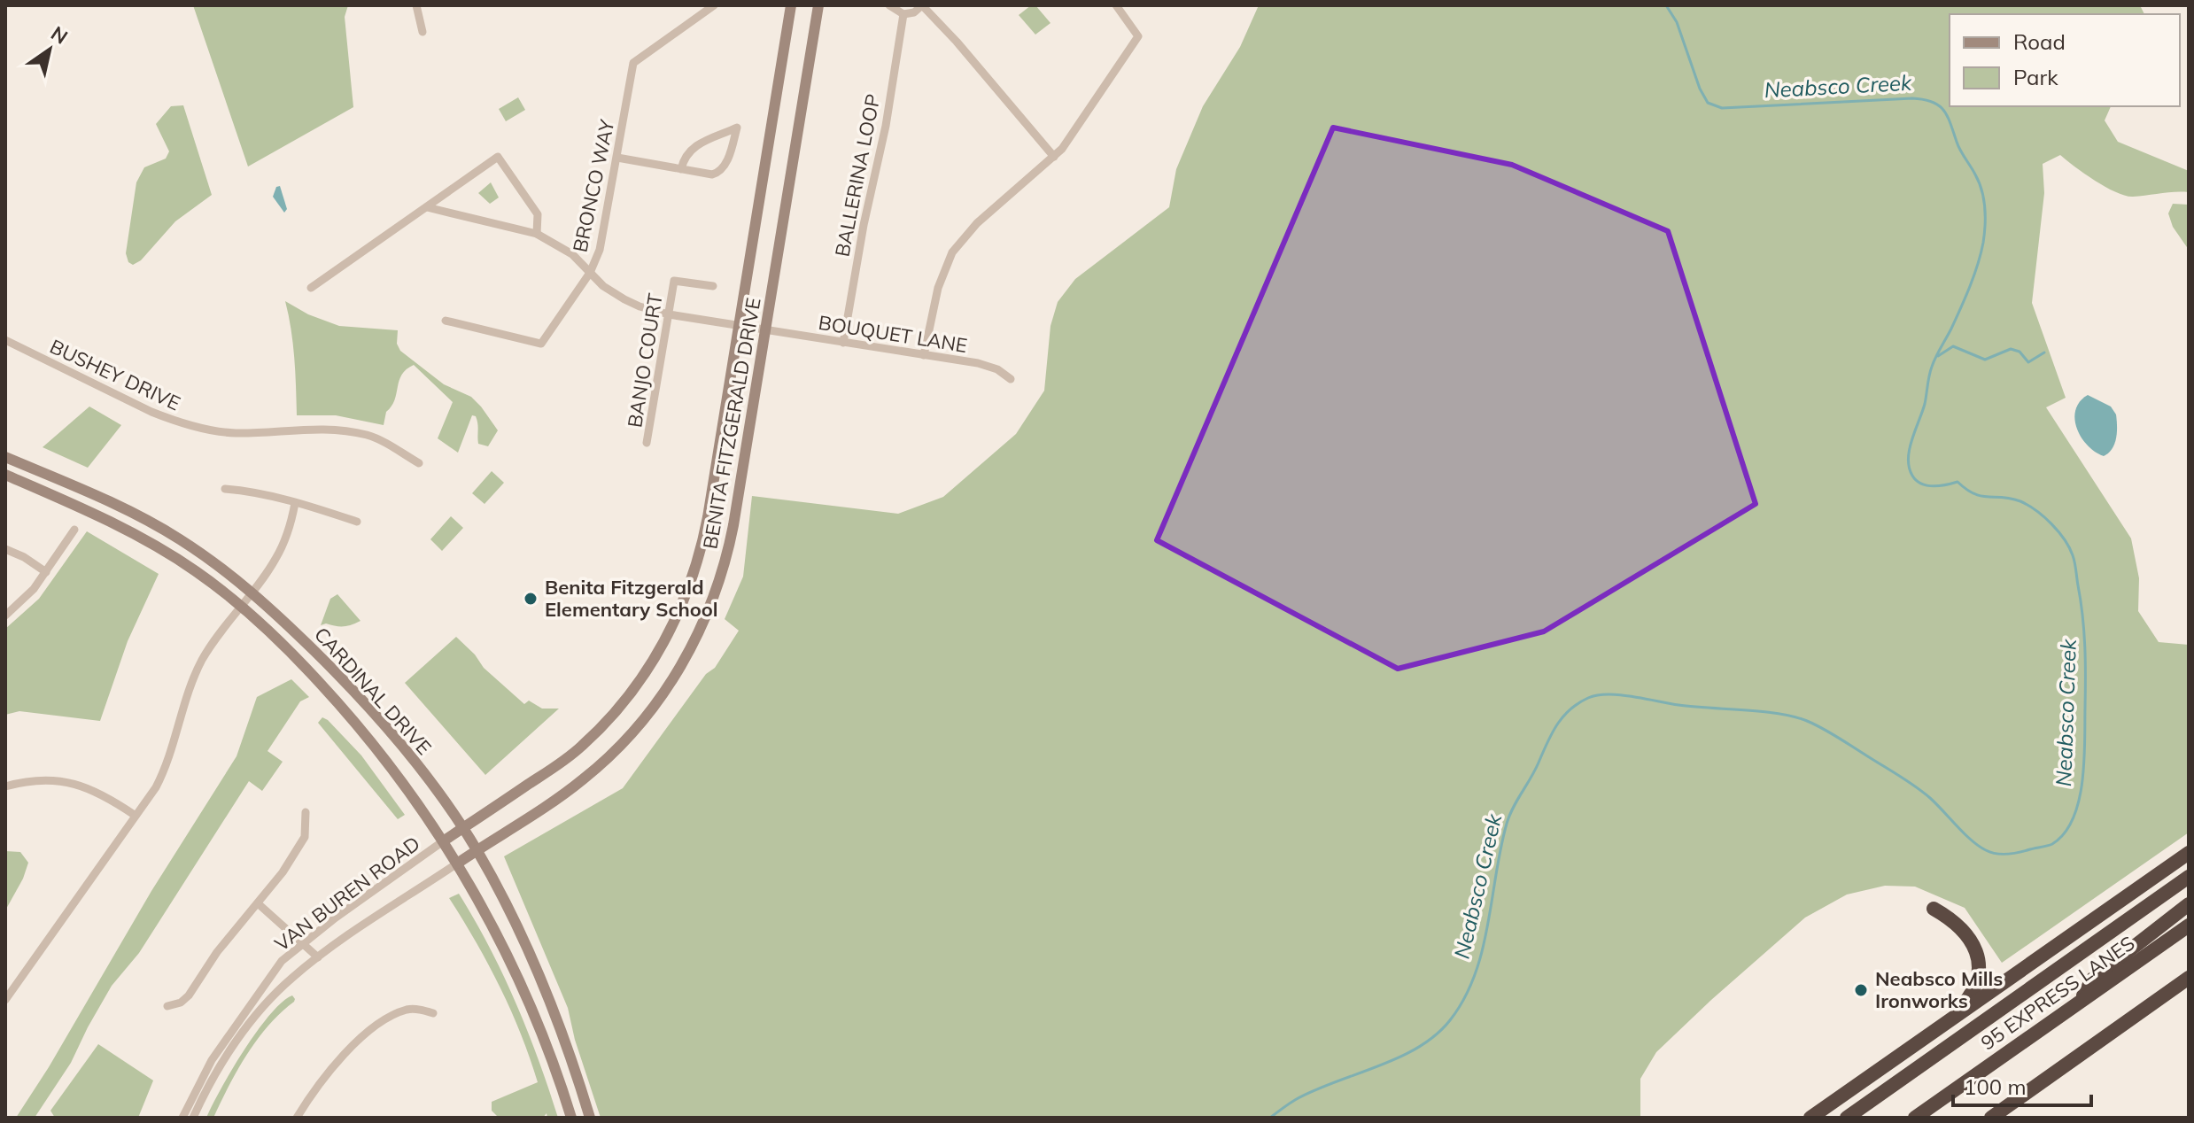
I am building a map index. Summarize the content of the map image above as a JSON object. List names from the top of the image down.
{
  "streets": {
    "highway": ["95 EXPRESS LANES"],
    "main road": ["BENITA FITZGERALD DRIVE", "CARDINAL DRIVE"],
    "street": [
      "BALLERINA LOOP",
      "BRONCO WAY",
      "BOUQUET LANE",
      "BANJO COURT",
      "BUSHEY DRIVE",
      "VAN BUREN ROAD"
    ]
  },
  "crossings": [
    ["BALLERINA LOOP", "BOUQUET LANE"],
    ["BRONCO WAY", "BOUQUET LANE"],
    ["BOUQUET LANE", "BANJO COURT"],
    ["BOUQUET LANE", "BENITA FITZGERALD DRIVE"],
    ["BENITA FITZGERALD DRIVE", "CARDINAL DRIVE"],
    ["BENITA FITZGERALD DRIVE", "VAN BUREN ROAD"],
    ["CARDINAL DRIVE", "VAN BUREN ROAD"]
  ],
  "water": ["Neabsco Creek"],
  "places": ["Benita Fitzgerald Elementary School", "Neabsco Mills Ironworks"],
  "legend": ["Road", "Park"],
  "scale_bar": "100 m",
  "north": "top right"
}
